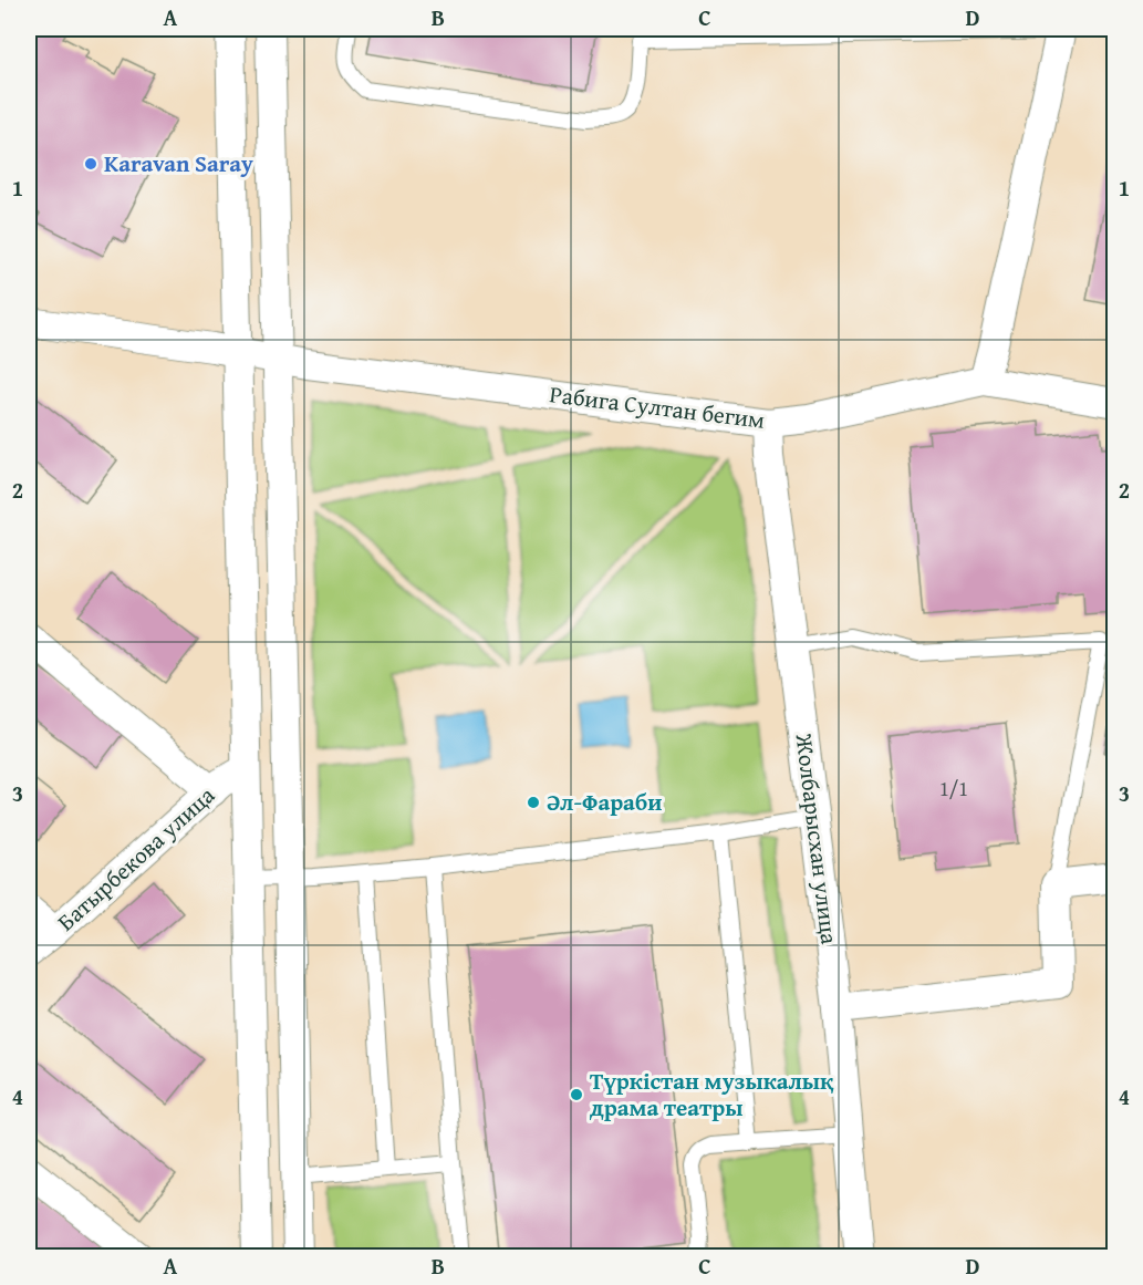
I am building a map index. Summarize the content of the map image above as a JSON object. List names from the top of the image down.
{
  "streets": {
    "street": ["Рабига Султан бегим", "Жолбарысхан улица", "Батырбекова улица"]
  },
  "crossings": [
    ["Рабига Султан бегим", "Жолбарысхан улица"]
  ],
  "places": ["Karavan Saray", "Әл-Фараби", "Түркістан музыкалық драма театры"],
  "house_numbers": ["1/1"],
  "grid": {
    "columns": [
      "A",
      "B",
      "C",
      "D"
    ],
    "rows": [
      "1",
      "2",
      "3",
      "4"
    ]
  }
}
